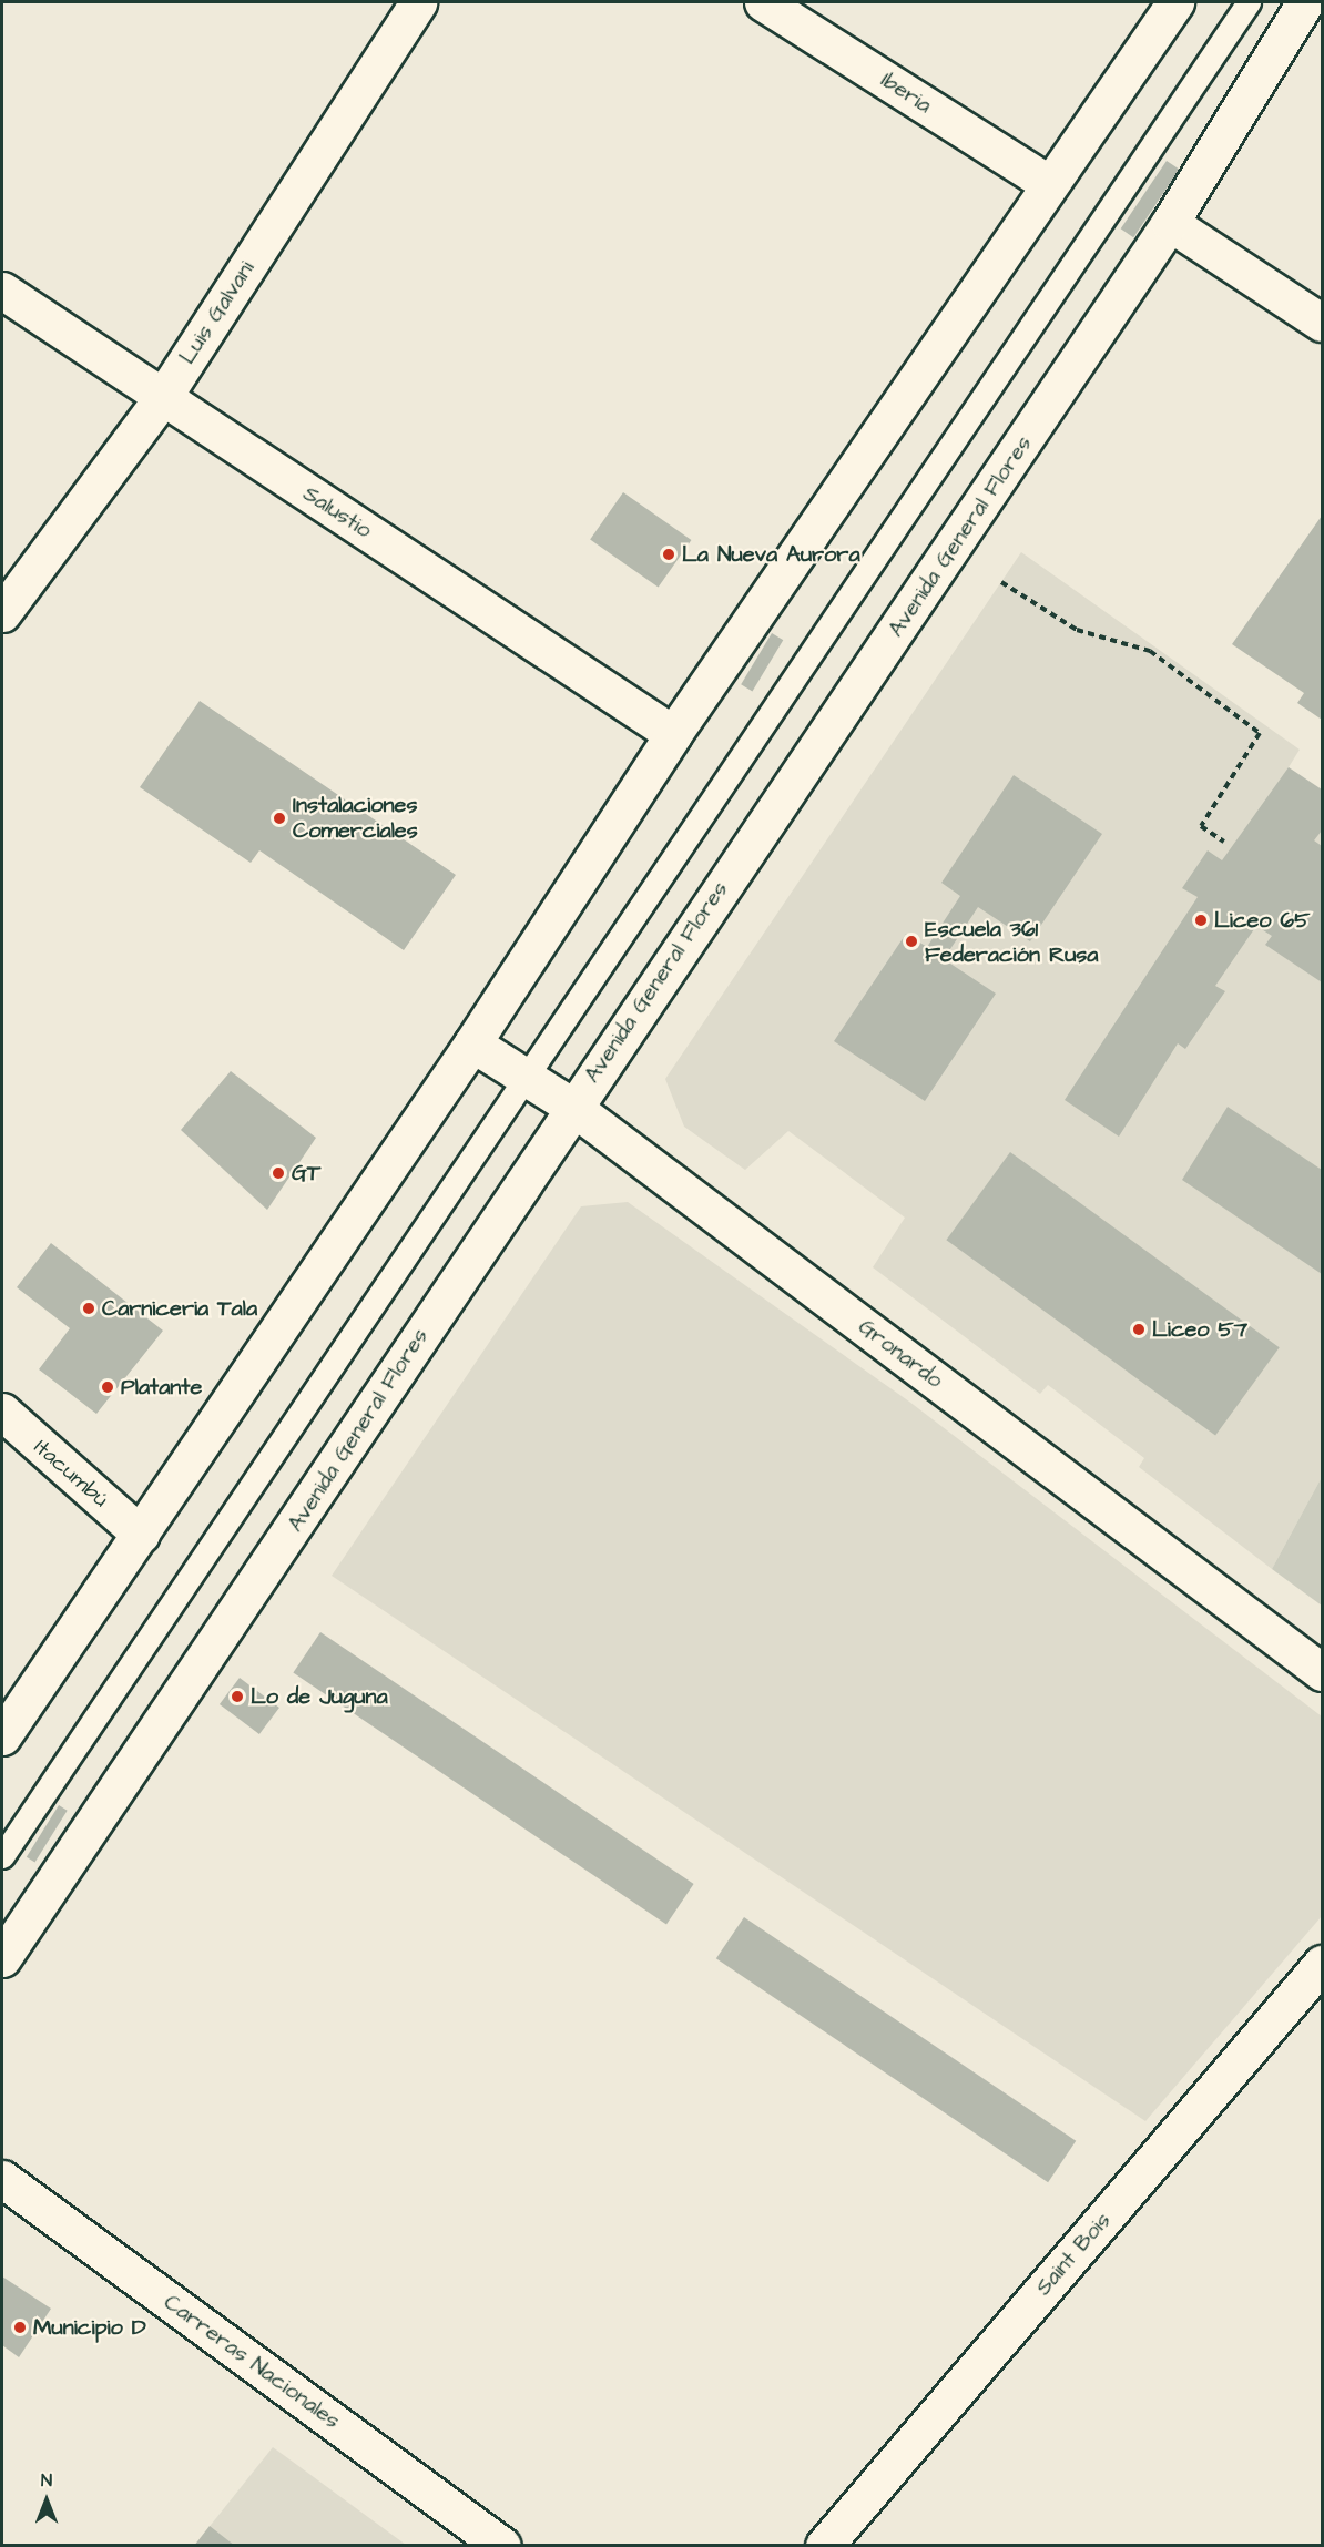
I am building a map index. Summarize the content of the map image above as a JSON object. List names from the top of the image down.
{
  "streets": {
    "street": [
      "Iberia",
      "Luis Galvani",
      "Salustio",
      "Avenida General Flores",
      "Gronardo",
      "Itacumbú",
      "Saint Bois",
      "Carreras Nacionales"
    ]
  },
  "crossings": [
    ["Luis Galvani", "Salustio"],
    ["Avenida General Flores", "Gronardo"]
  ],
  "places": [
    "La Nueva Aurora",
    "Instalaciones Comerciales",
    "Liceo 65",
    "Escuela 361 Federación Rusa",
    "GT",
    "Carniceria Tala",
    "Liceo 57",
    "Platante",
    "Lo de Juguna",
    "Municipio D"
  ],
  "north": "top"
}
